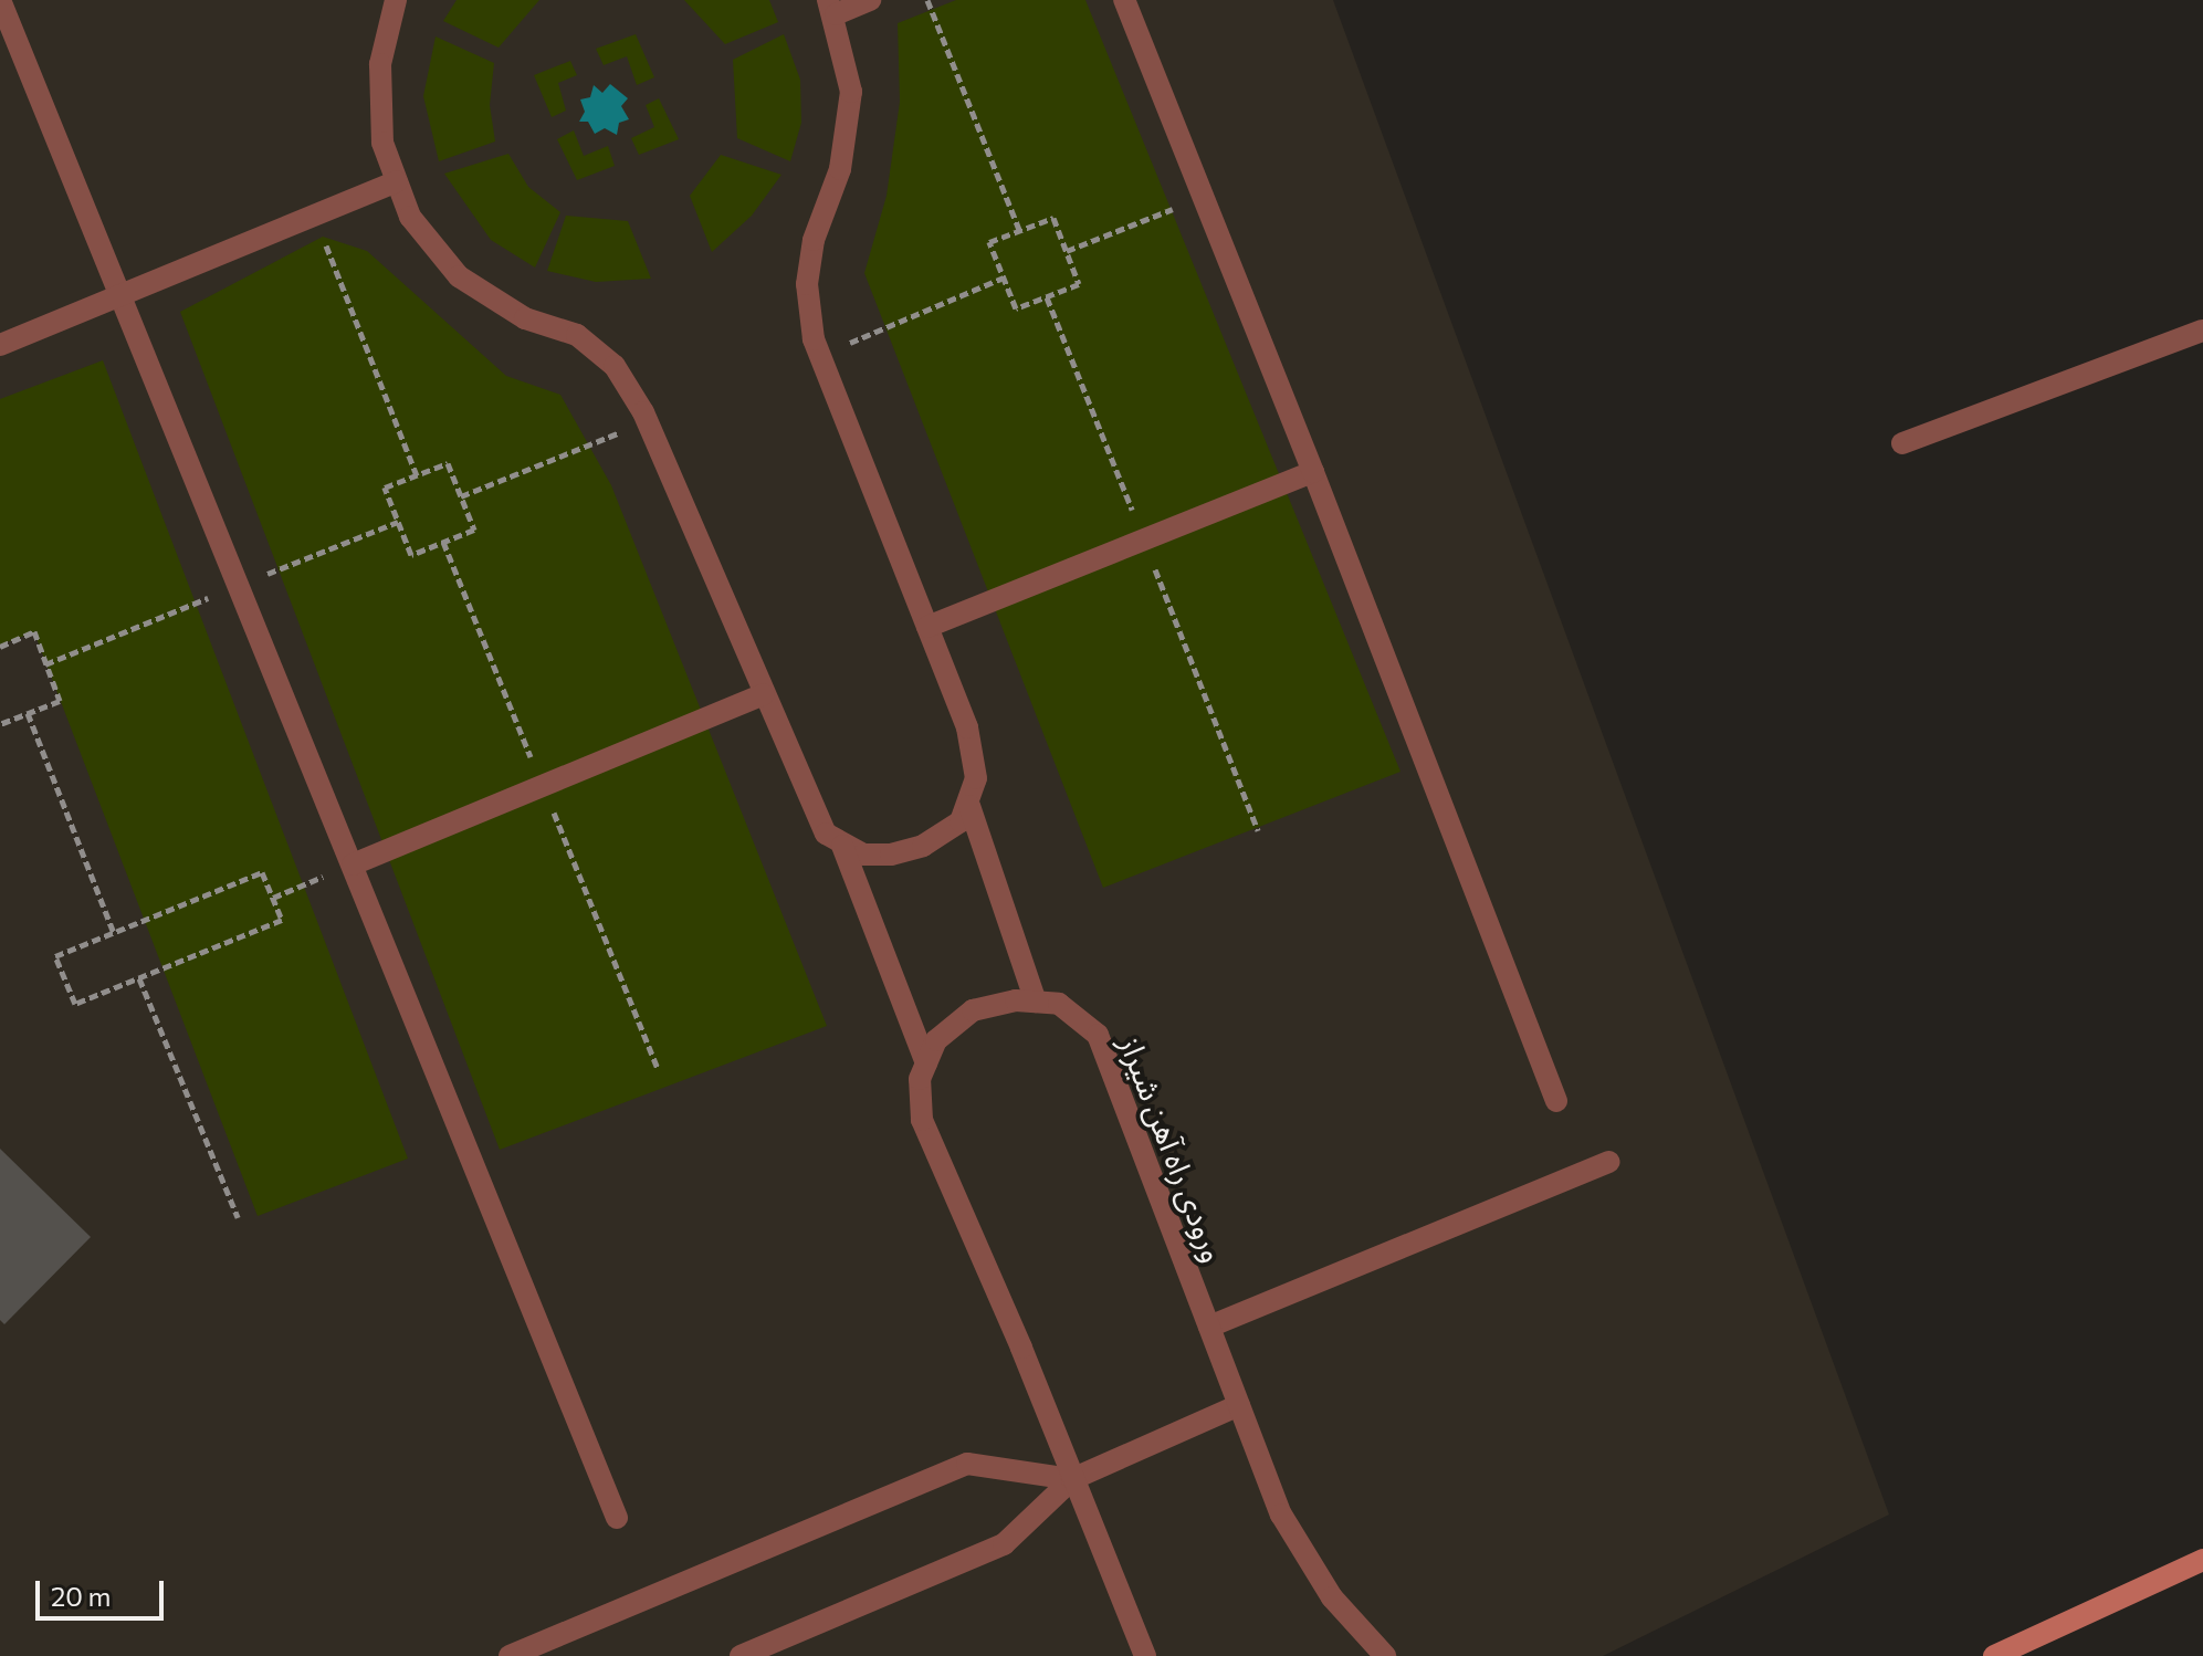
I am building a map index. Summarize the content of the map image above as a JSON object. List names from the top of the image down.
{
  "streets": {
    "street": ["ورودی راه آهن شیراز"]
  },
  "scale_bar": "20 m"
}
